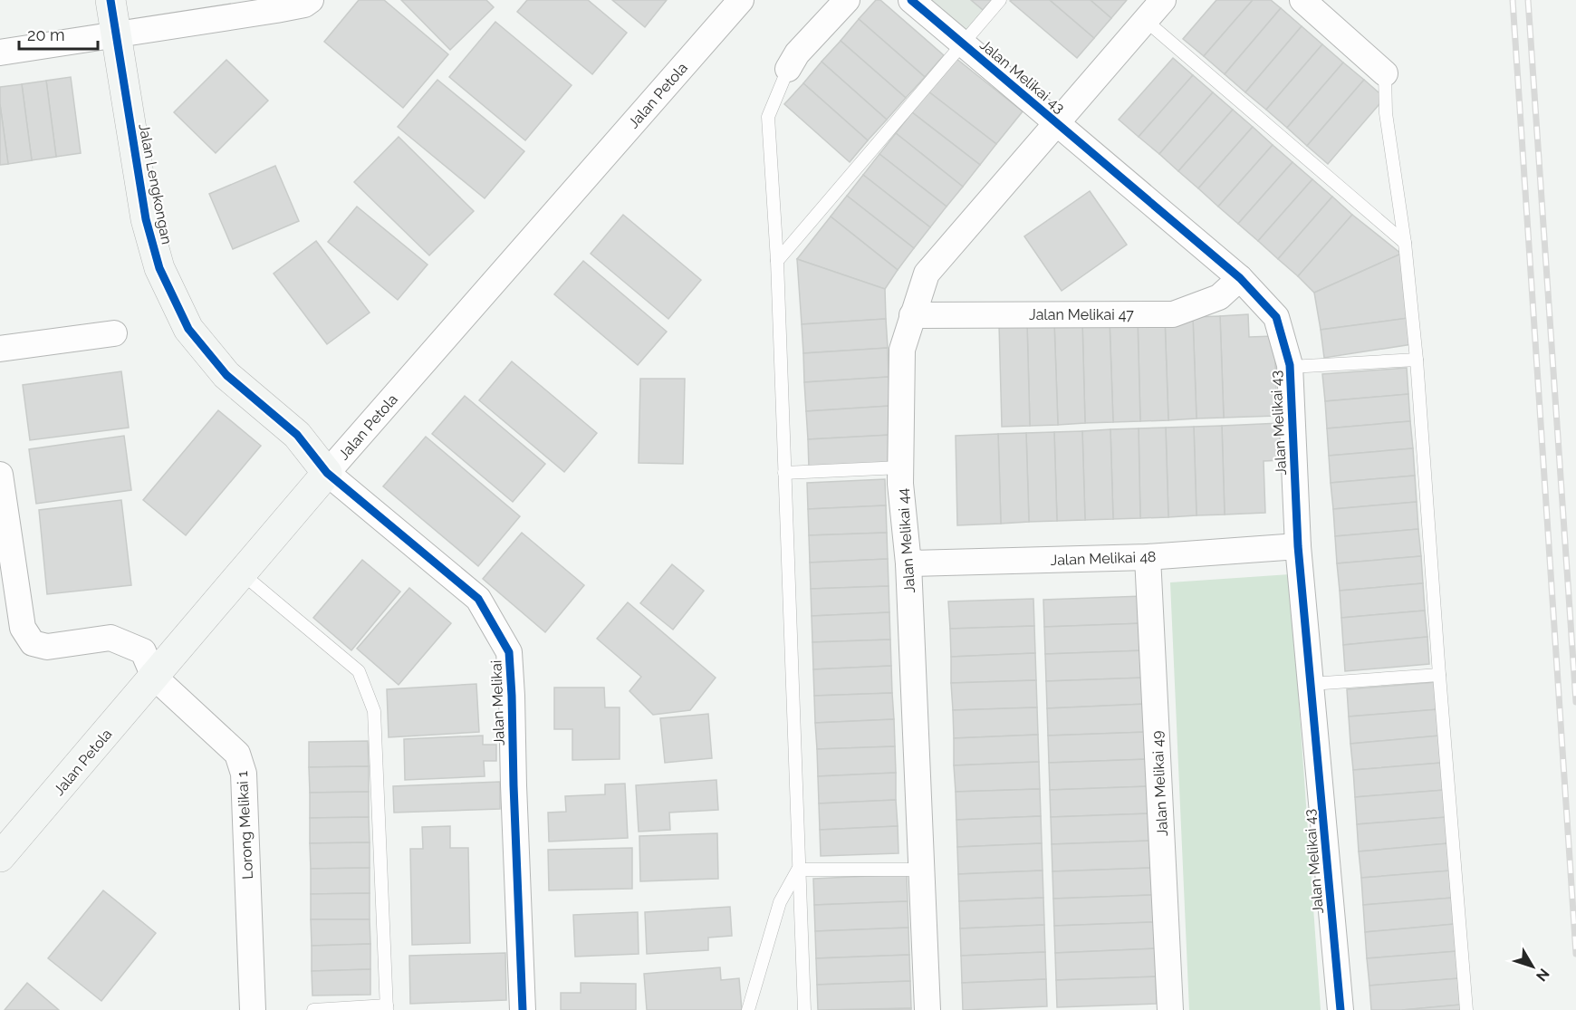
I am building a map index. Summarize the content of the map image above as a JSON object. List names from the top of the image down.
{
  "streets": {
    "street": [
      "Jalan Melikai 43",
      "Jalan Petola",
      "Jalan Lengkongan",
      "Jalan Melikai 47",
      "Jalan Melikai 44",
      "Jalan Melikai 48",
      "Jalan Melikai",
      "Jalan Melikai 49",
      "Lorong Melikai 1"
    ]
  },
  "crossings": [
    ["Jalan Melikai 43", "Jalan Melikai 47"],
    ["Jalan Melikai 43", "Jalan Melikai 44"],
    ["Jalan Melikai 43", "Jalan Melikai 48"],
    ["Jalan Petola", "Jalan Lengkongan"],
    ["Jalan Petola", "Jalan Melikai"],
    ["Jalan Petola", "Lorong Melikai 1"],
    ["Jalan Lengkongan", "Jalan Melikai"],
    ["Jalan Melikai 47", "Jalan Melikai 44"],
    ["Jalan Melikai 44", "Jalan Melikai 48"],
    ["Jalan Melikai 48", "Jalan Melikai 49"]
  ],
  "scale_bar": "20 m",
  "north": "bottom right"
}
